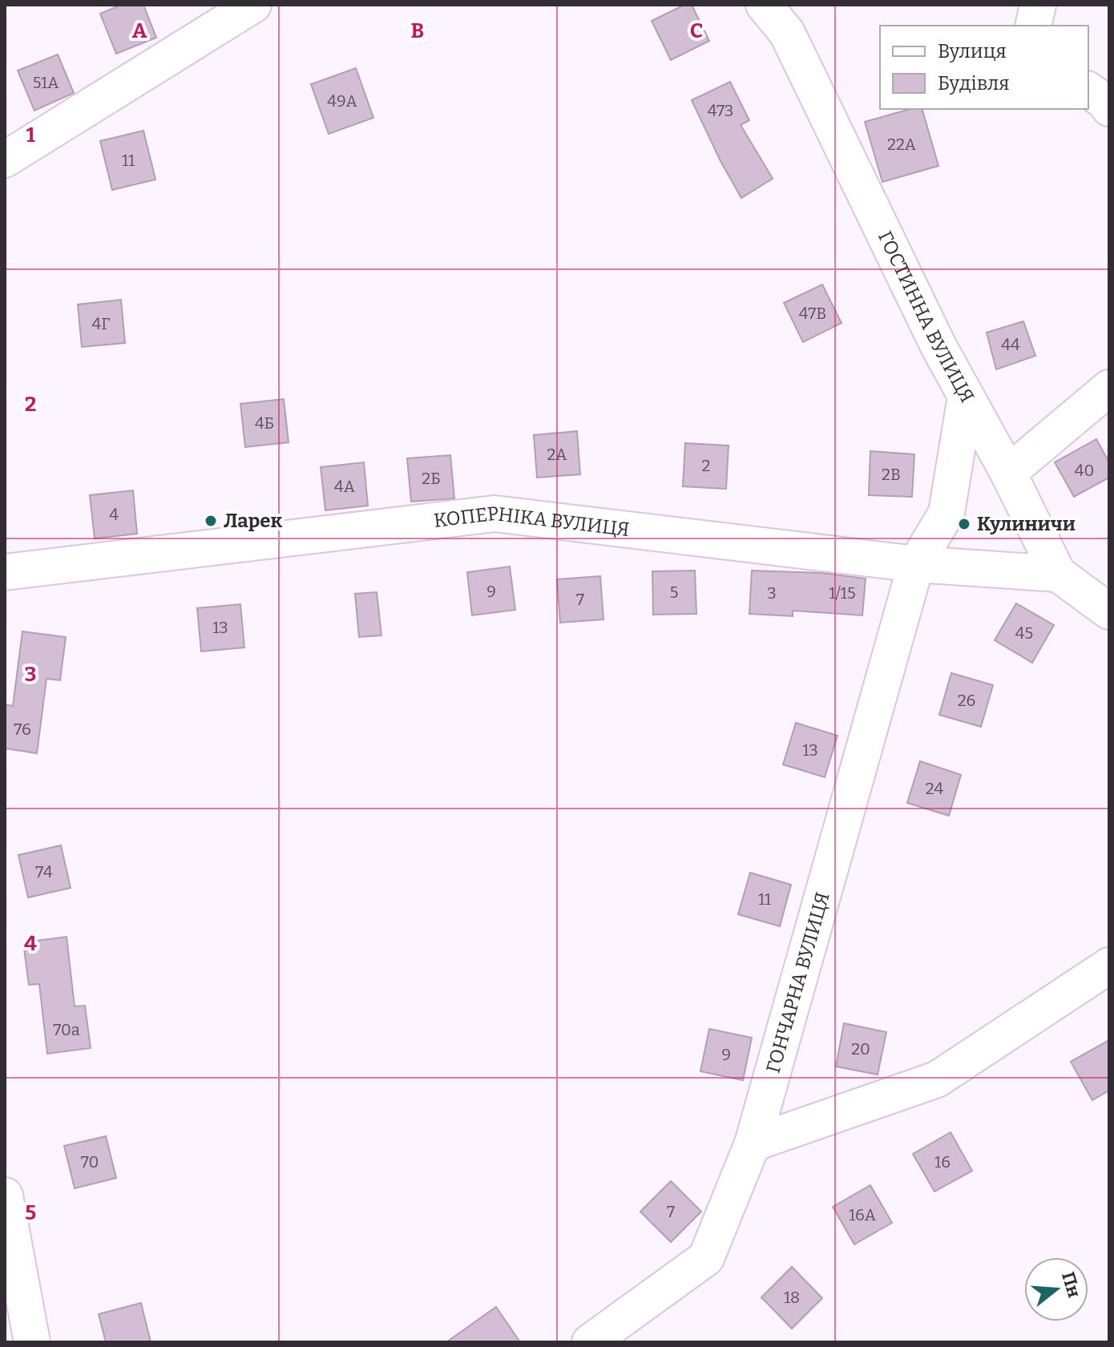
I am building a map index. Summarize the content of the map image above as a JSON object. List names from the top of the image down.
{
  "streets": {
    "street": ["ГОСТИННА ВУЛИЦЯ", "КОПЕРНІКА ВУЛИЦЯ", "ГОНЧАРНА ВУЛИЦЯ"]
  },
  "crossings": [
    ["ГОСТИННА ВУЛИЦЯ", "КОПЕРНІКА ВУЛИЦЯ"],
    ["ГОСТИННА ВУЛИЦЯ", "ГОНЧАРНА ВУЛИЦЯ"],
    ["КОПЕРНІКА ВУЛИЦЯ", "ГОНЧАРНА ВУЛИЦЯ"]
  ],
  "places": ["Ларек", "Кулиничи"],
  "house_numbers": [
    "51А",
    "49А",
    "47З",
    "22А",
    "11",
    "47В",
    "4Г",
    "44",
    "4Б",
    "2А",
    "2",
    "40",
    "2В",
    "2Б",
    "4А",
    "4",
    "9",
    "5",
    "3",
    "1/15",
    "7",
    "13",
    "45",
    "26",
    "76",
    "13",
    "24",
    "74",
    "11",
    "70а",
    "20",
    "9",
    "70",
    "16",
    "7",
    "16А",
    "18"
  ],
  "legend": ["Вулиця", "Будівля"],
  "north": "right",
  "grid": {
    "columns": ["A", "B", "C"],
    "rows": [
      "1",
      "2",
      "3",
      "4",
      "5"
    ]
  }
}
